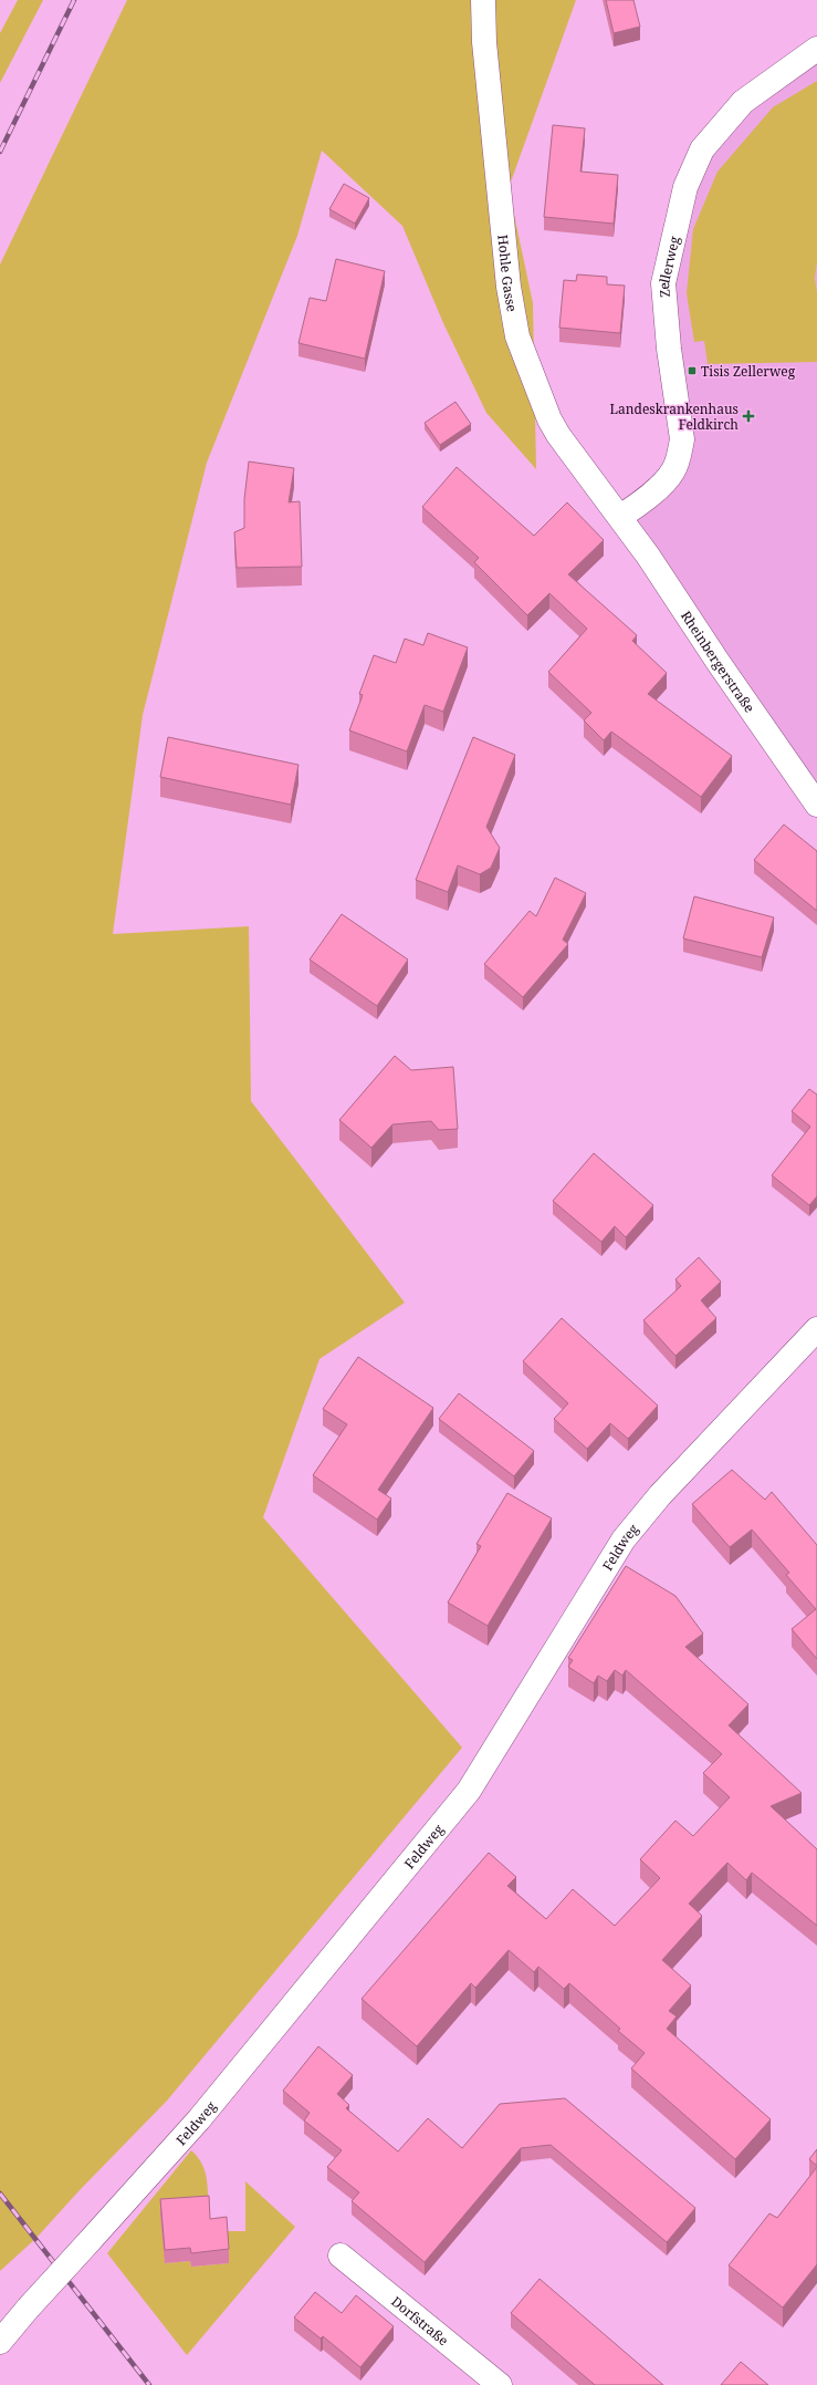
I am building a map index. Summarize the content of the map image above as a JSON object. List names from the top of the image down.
{
  "streets": {
    "street": [
      "Zellerweg",
      "Hohle Gasse",
      "Rheinbergerstraße",
      "Feldweg",
      "Dorfstraße"
    ]
  },
  "crossings": [
    ["Zellerweg", "Hohle Gasse"],
    ["Zellerweg", "Rheinbergerstraße"],
    ["Hohle Gasse", "Rheinbergerstraße"]
  ],
  "places": {
    "transit": ["Tisis Zellerweg"],
    "health": ["Landeskrankenhaus Feldkirch"]
  }
}
